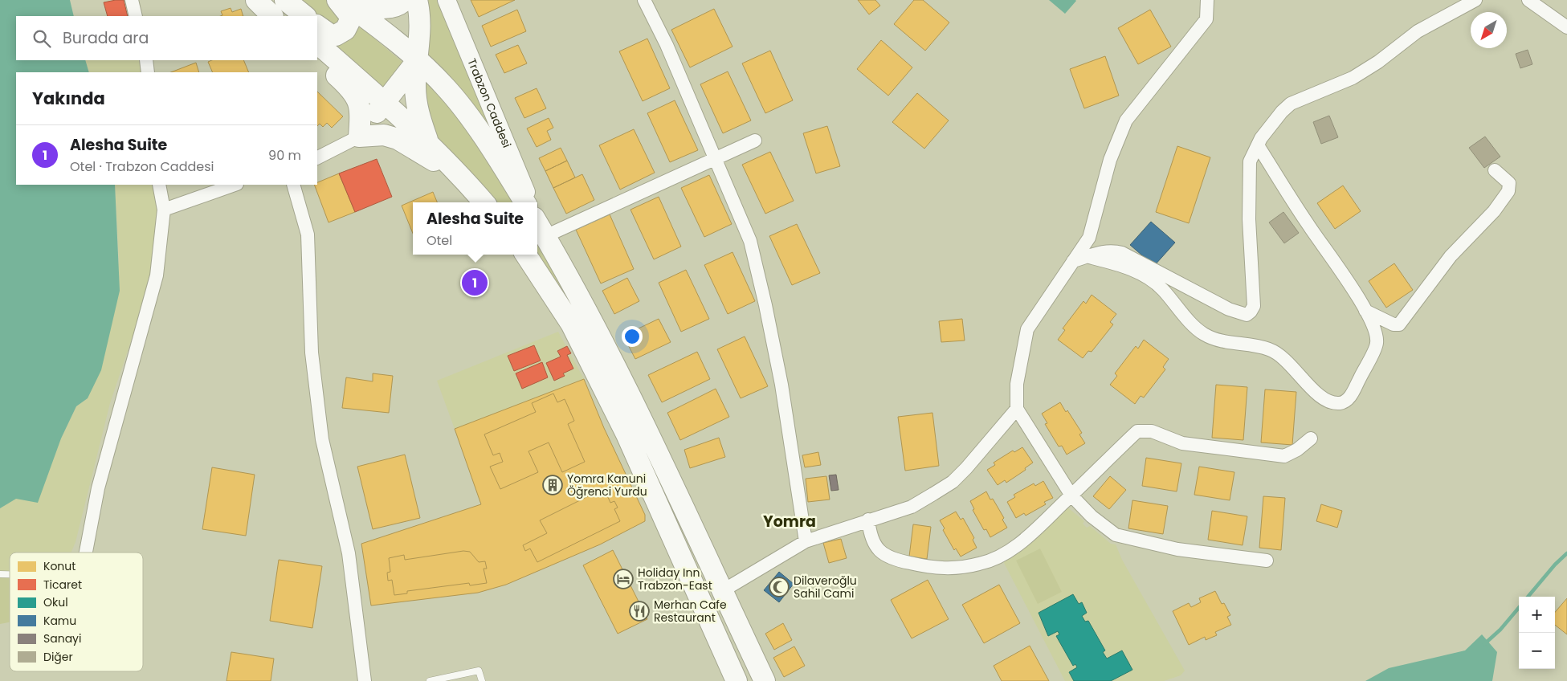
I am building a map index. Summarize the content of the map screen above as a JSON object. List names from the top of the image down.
{
  "streets": {
    "main road": ["Trabzon Caddesi"]
  },
  "districts": ["Yomra"],
  "places": {
    "building": ["Yomra Kanuni Öğrenci Yurdu"],
    "hotel": ["Holiday Inn Trabzon-East"],
    "mosque": ["Dilaveroğlu Sahil Cami"],
    "restaurant": ["Merhan Cafe Restaurant"]
  },
  "legend": [
    "Konut",
    "Ticaret",
    "Okul",
    "Kamu",
    "Sanayi",
    "Diğer"
  ],
  "north": "bottom left",
  "page": {
    "search": "Burada ara",
    "heading": "Yakında",
    "list": [
      {
        "mark": "1",
        "name": "Alesha Suite",
        "note": "Otel · Trabzon Caddesi",
        "value": "90 m"
      }
    ],
    "popup": ["Alesha Suite", "Otel"],
    "pins": "1",
    "map_buttons": ["+", "−"]
  }
}
